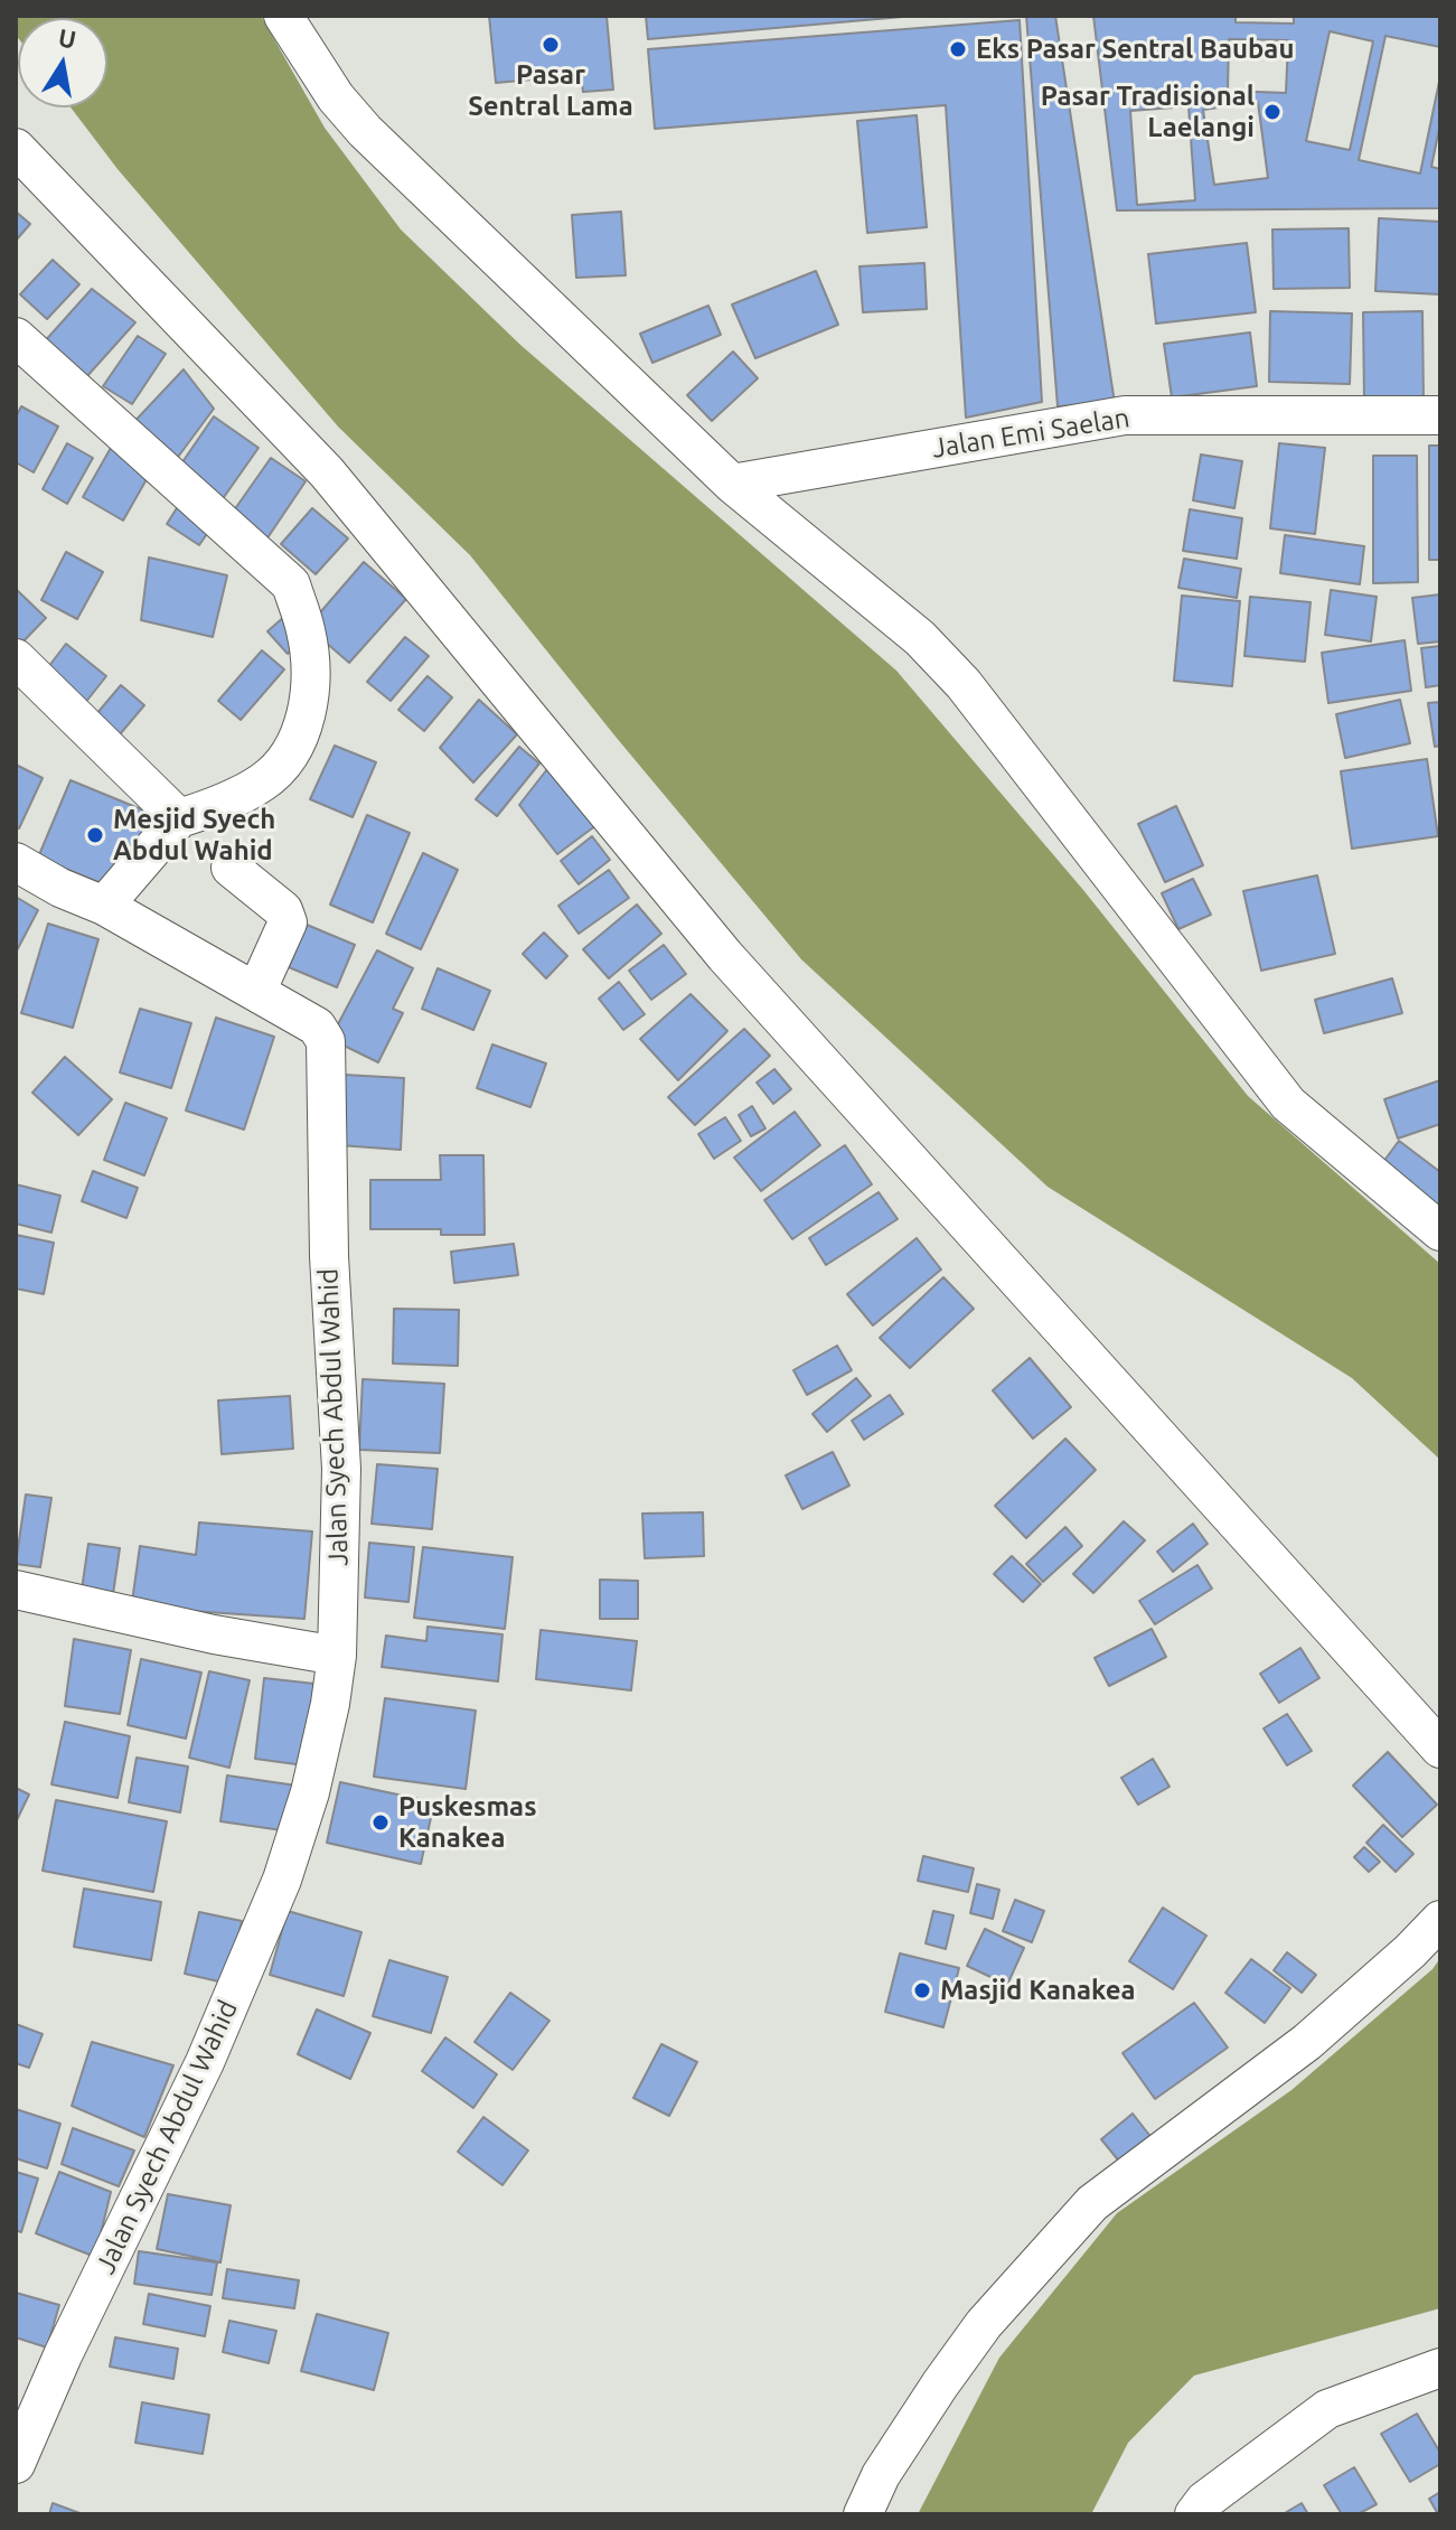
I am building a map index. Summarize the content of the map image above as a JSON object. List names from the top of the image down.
{
  "streets": {
    "street": ["Jalan Emi Saelan", "Jalan Syech Abdul Wahid"]
  },
  "places": [
    "Pasar Sentral Lama",
    "Eks Pasar Sentral Baubau",
    "Pasar Tradisional Laelangi",
    "Mesjid Syech Abdul Wahid",
    "Puskesmas Kanakea",
    "Masjid Kanakea"
  ],
  "north": "top"
}
